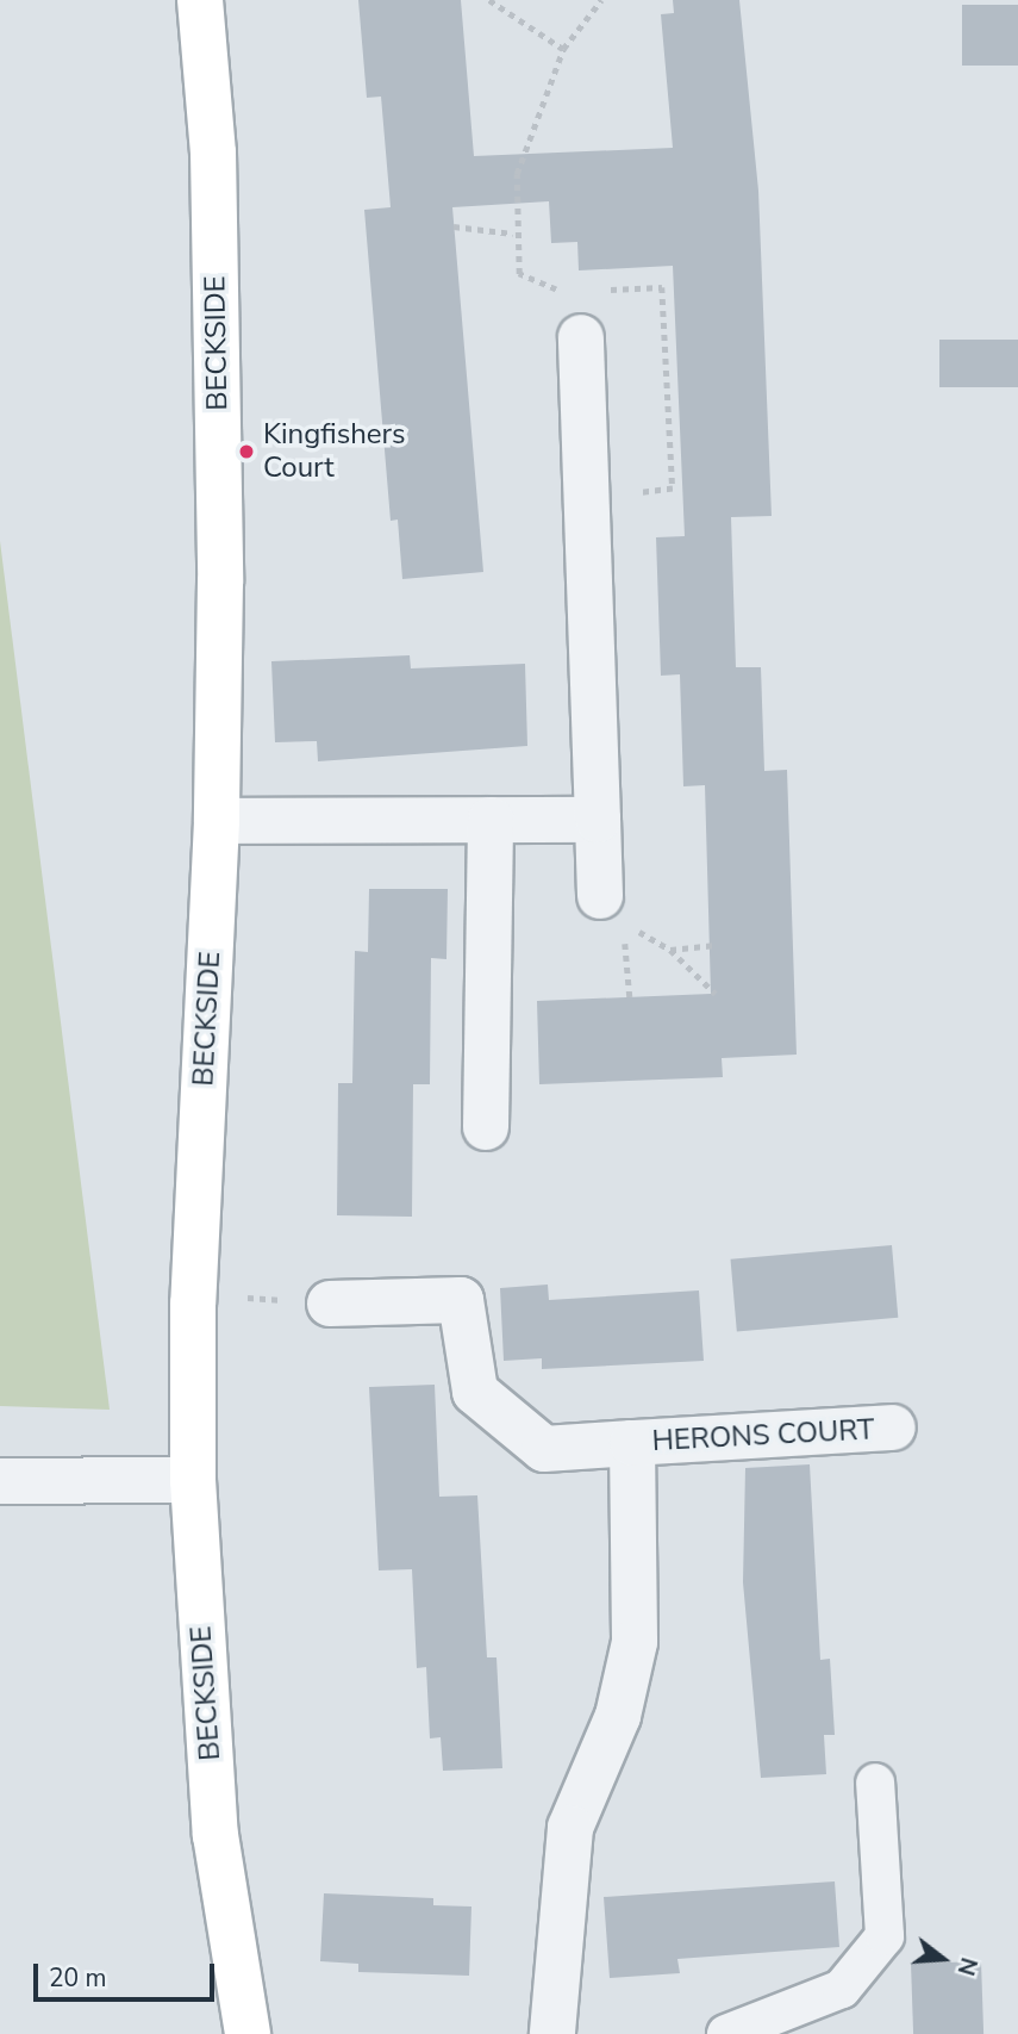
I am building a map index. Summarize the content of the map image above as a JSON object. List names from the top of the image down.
{
  "streets": {
    "street": ["BECKSIDE", "HERONS COURT"]
  },
  "places": ["Kingfishers Court"],
  "scale_bar": "20 m",
  "north": "right"
}
